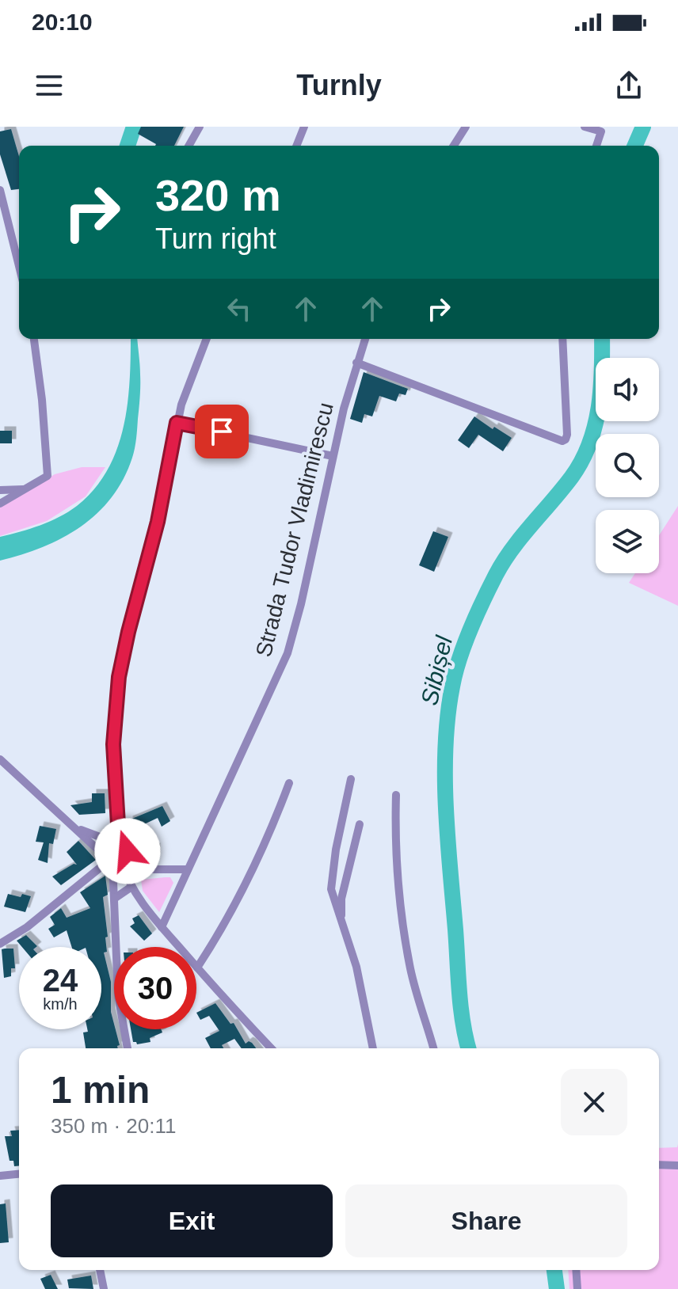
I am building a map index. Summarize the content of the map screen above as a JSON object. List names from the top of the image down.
{
  "streets": {
    "street": ["Strada Tudor Vladimirescu"]
  },
  "water": ["Sibișel"],
  "page": {
    "status": "20:10",
    "header": "Turnly",
    "turn": ["320 m", "Turn right"],
    "speed": "24 km/h",
    "limit": "30",
    "heading": ["1 min", "350 m · 20:11"],
    "buttons": ["Exit", "Share"]
  }
}
